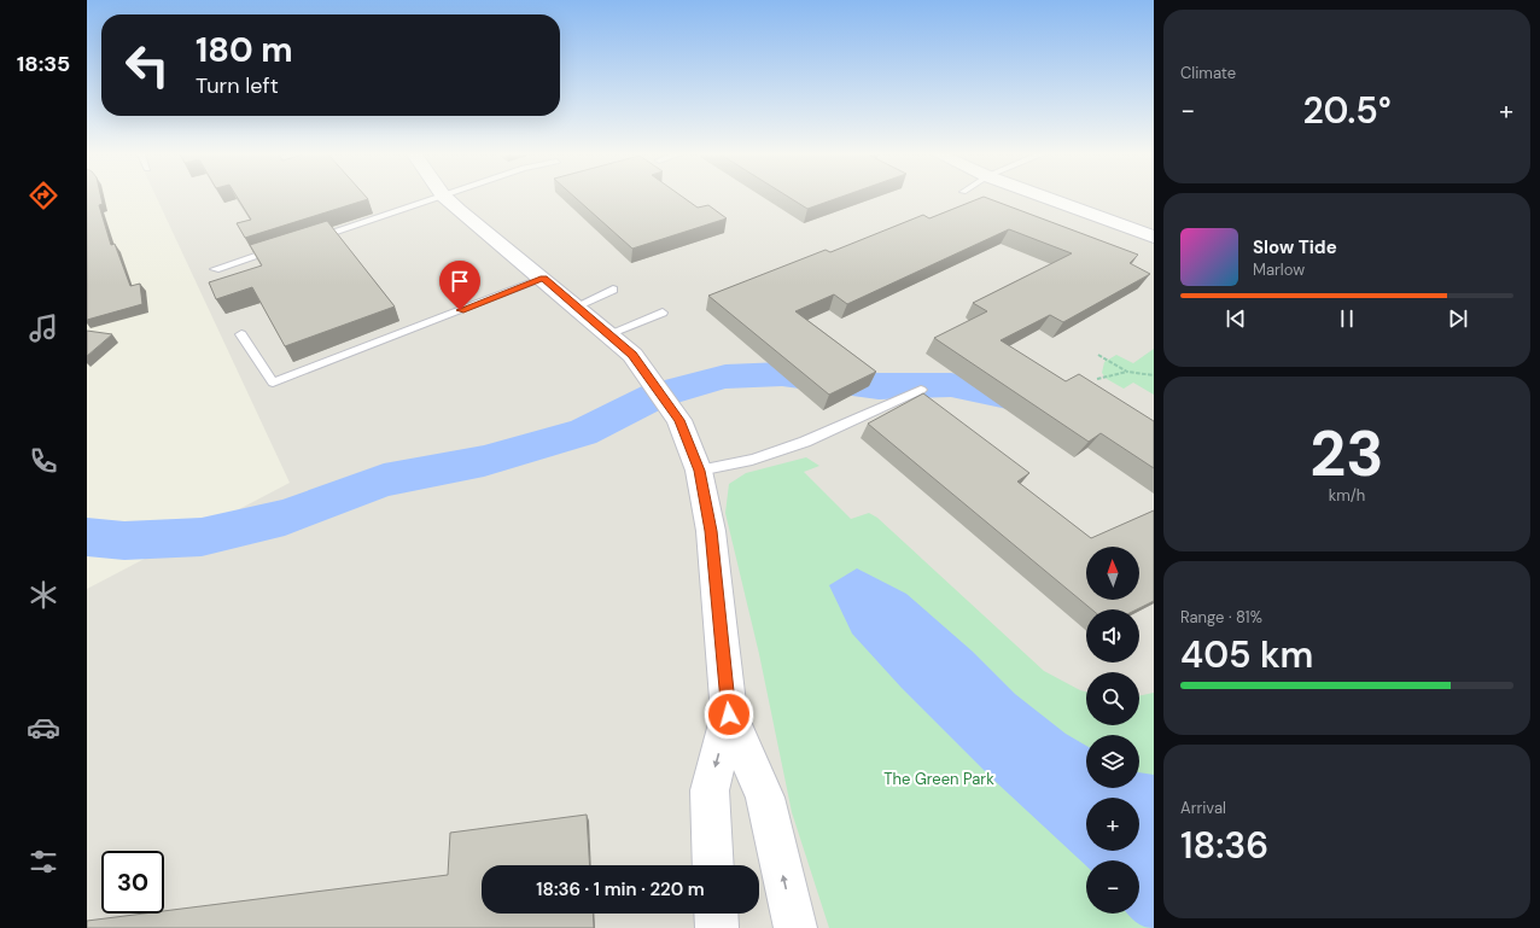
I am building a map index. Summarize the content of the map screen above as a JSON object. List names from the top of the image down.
{
  "parks": ["The Green Park"],
  "north": "top",
  "page": {
    "tabs": "18:35",
    "tile": [
      "Climate",
      ["23", "km/h"],
      ["Range · 81%", "405 km"],
      ["Arrival", "18:36"]
    ],
    "turn": ["180 m", "Turn left"],
    "heat": ["−", "20.5°", "+"],
    "song": ["Slow Tide", "Marlow"],
    "map_buttons": ["+", "−"],
    "limit": "30",
    "trip": "18:36 · 1 min · 220 m"
  }
}
